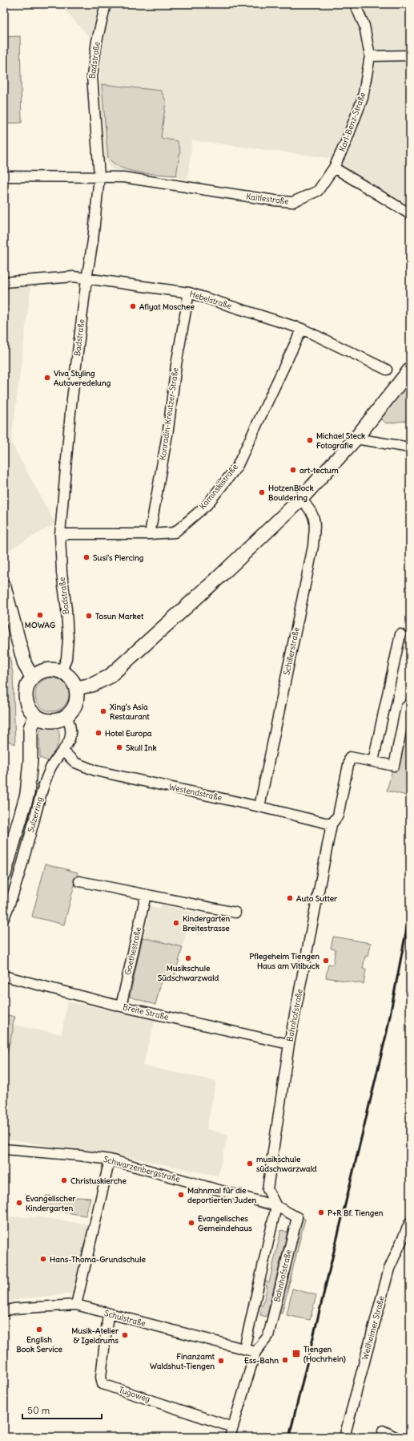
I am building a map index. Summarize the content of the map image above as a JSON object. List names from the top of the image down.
{
  "streets": {
    "street": [
      "Badstraße",
      "Karl-Benz-Straße",
      "Kaitlestraße",
      "Hebelstraße",
      "Konradin-Kreutzer-Straße",
      "Kaminskistraße",
      "Schillerstraße",
      "Westendstraße",
      "Sulzerring",
      "Goethestraße",
      "Breite Straße",
      "Bahnhofstraße",
      "Schwarzenbergstraße",
      "Schulstraße",
      "Weilheimer Straße",
      "Tugoweg"
    ]
  },
  "crossings": [
    ["Badstraße", "Kaitlestraße"],
    ["Badstraße", "Hebelstraße"],
    ["Badstraße", "Kaminskistraße"],
    ["Badstraße", "Sulzerring"],
    ["Karl-Benz-Straße", "Kaitlestraße"],
    ["Hebelstraße", "Konradin-Kreutzer-Straße"],
    ["Hebelstraße", "Kaminskistraße"],
    ["Konradin-Kreutzer-Straße", "Kaminskistraße"],
    ["Schillerstraße", "Westendstraße"],
    ["Westendstraße", "Sulzerring"],
    ["Westendstraße", "Bahnhofstraße"],
    ["Goethestraße", "Breite Straße"],
    ["Breite Straße", "Bahnhofstraße"],
    ["Bahnhofstraße", "Schwarzenbergstraße"],
    ["Bahnhofstraße", "Tugoweg"],
    ["Schulstraße", "Tugoweg"]
  ],
  "places": {
    "other": [
      "Afiyat Moschee",
      "Viva Styling Autoveredelung",
      "Michael Steck Fotografie",
      "art-tectum",
      "HotzenBlock Bouldering",
      "Susi's Piercing",
      "MOWAG",
      "Tosun Market",
      "Xing's Asia Restaurant",
      "Hotel Europa",
      "Skull Ink",
      "Auto Sutter",
      "Kindergarten Breitestrasse",
      "Musikschule Südschwarzwald",
      "Pflegeheim Tiengen Haus am Vitibuck",
      "musikschule südschwarzwald",
      "Christuskierche",
      "Mahnmal für die deportierten Juden",
      "Evangelischer Kindergarten",
      "P+R Bf. Tiengen",
      "Evangelisches Gemeindehaus",
      "Hans-Thoma-Grundschule",
      "English Book Service",
      "Musik-Atelier & Igeldrums",
      "Ess-Bahn",
      "Finanzamt Waldshut-Tiengen"
    ],
    "transit": ["Tiengen (Hochrhein)"]
  },
  "scale_bar": "50 m"
}
